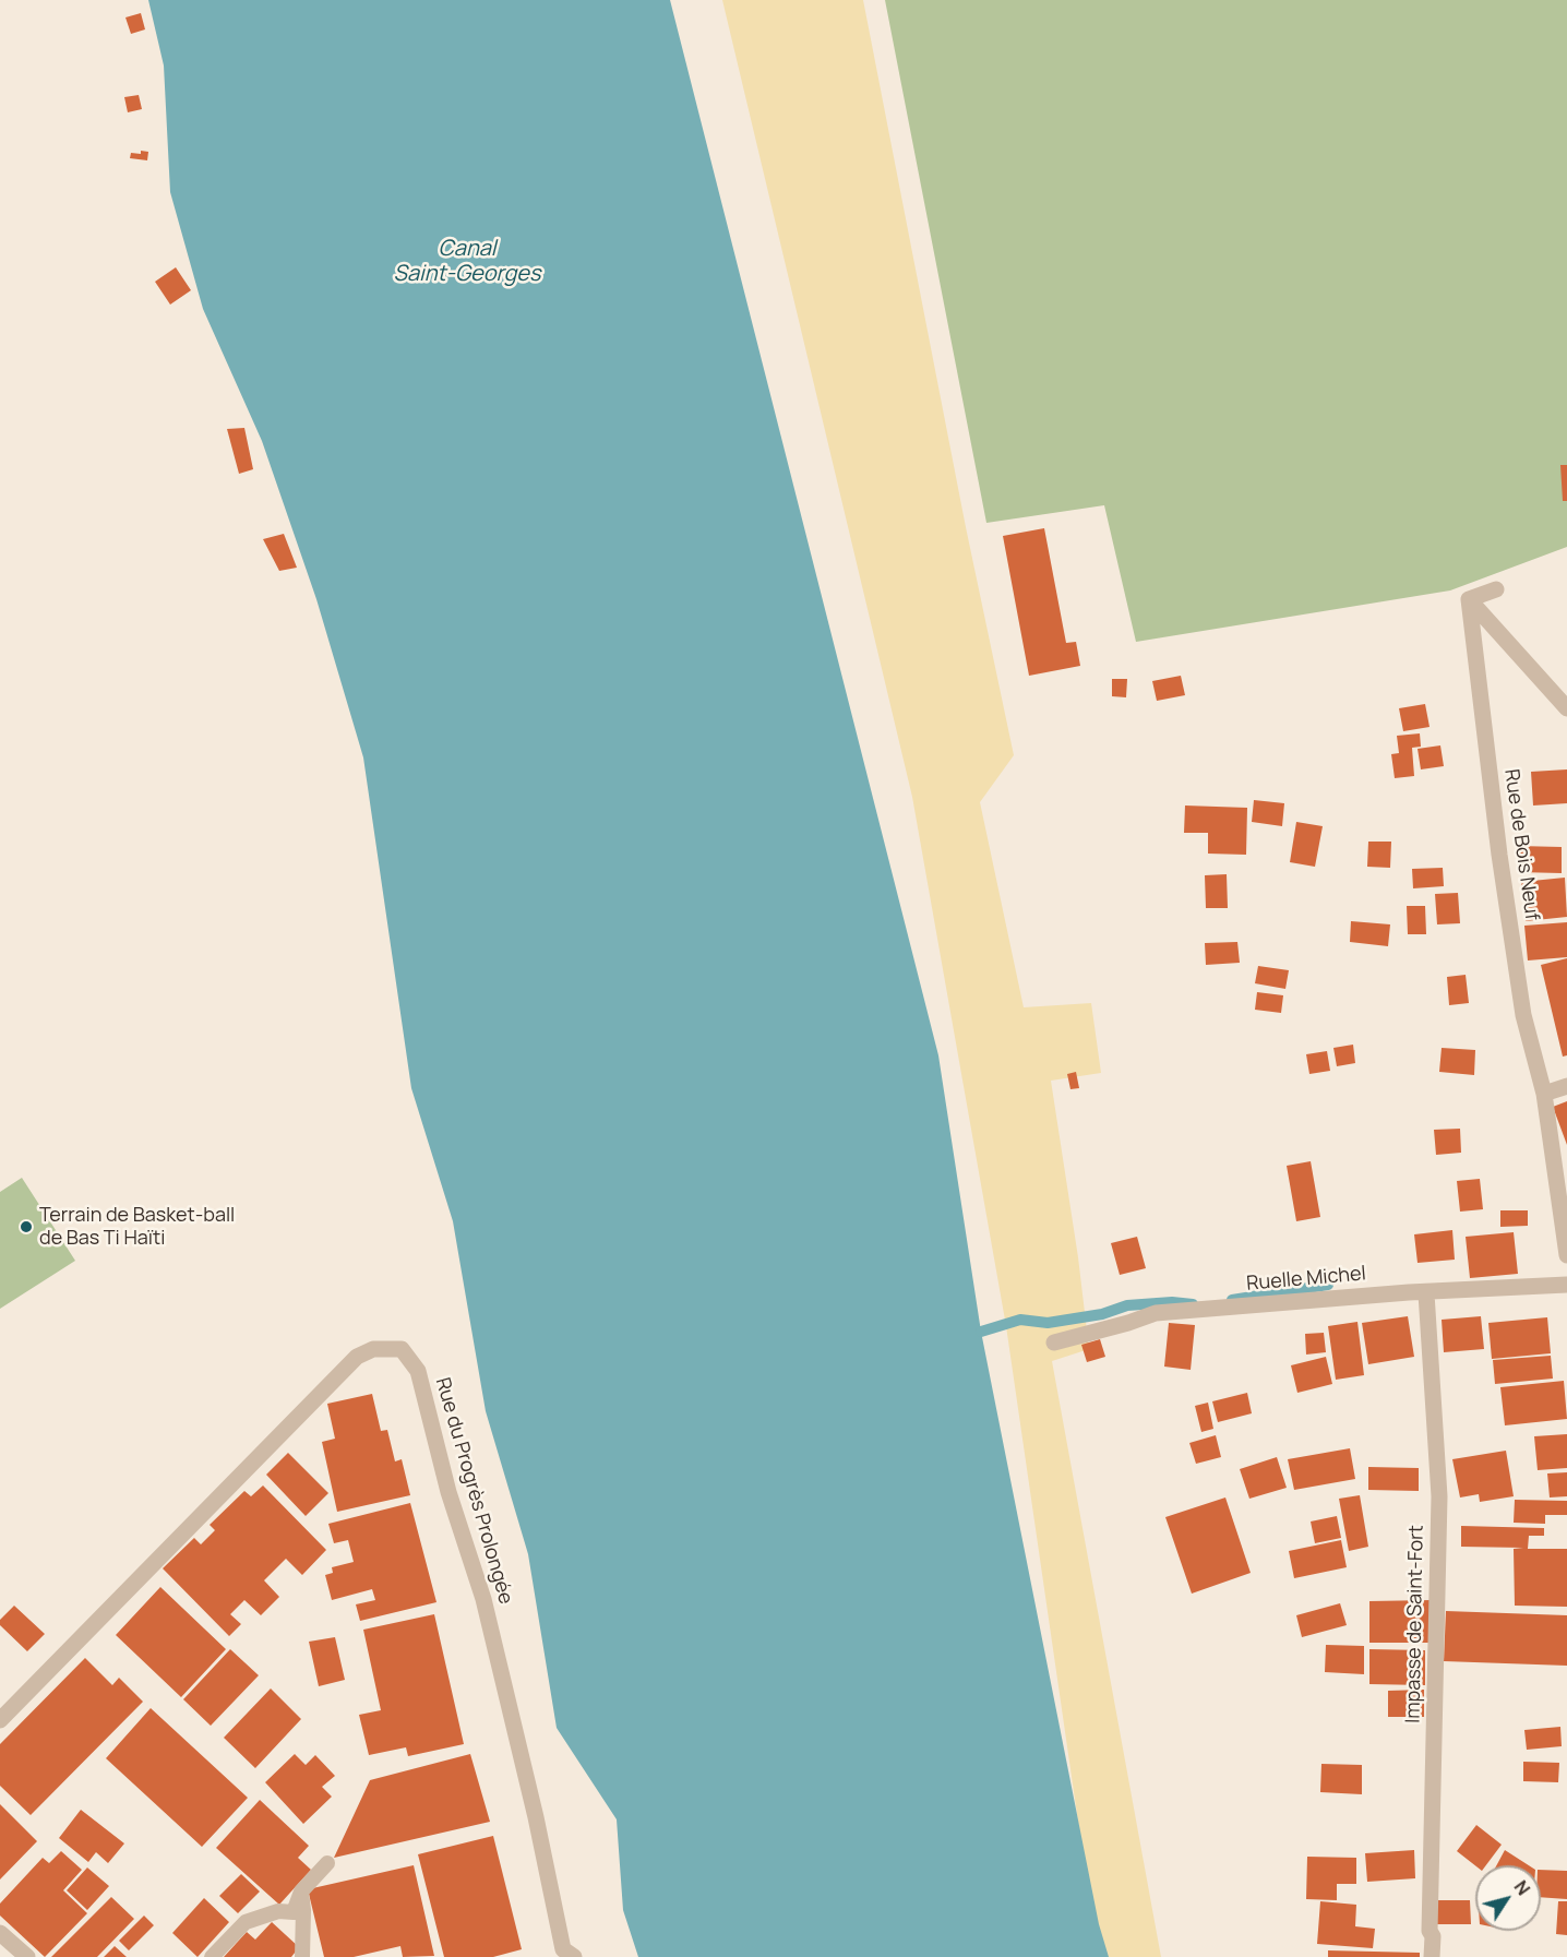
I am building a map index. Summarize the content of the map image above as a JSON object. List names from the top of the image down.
{
  "streets": {
    "street": [
      "Rue de Bois Neuf",
      "Ruelle Michel",
      "Rue du Progrès Prolongée",
      "Impasse de Saint-Fort"
    ]
  },
  "crossings": [
    ["Ruelle Michel", "Impasse de Saint-Fort"]
  ],
  "water": ["Canal Saint-Georges"],
  "places": ["Terrain de Basket-ball de Bas Ti Haïti"],
  "north": "top right"
}
